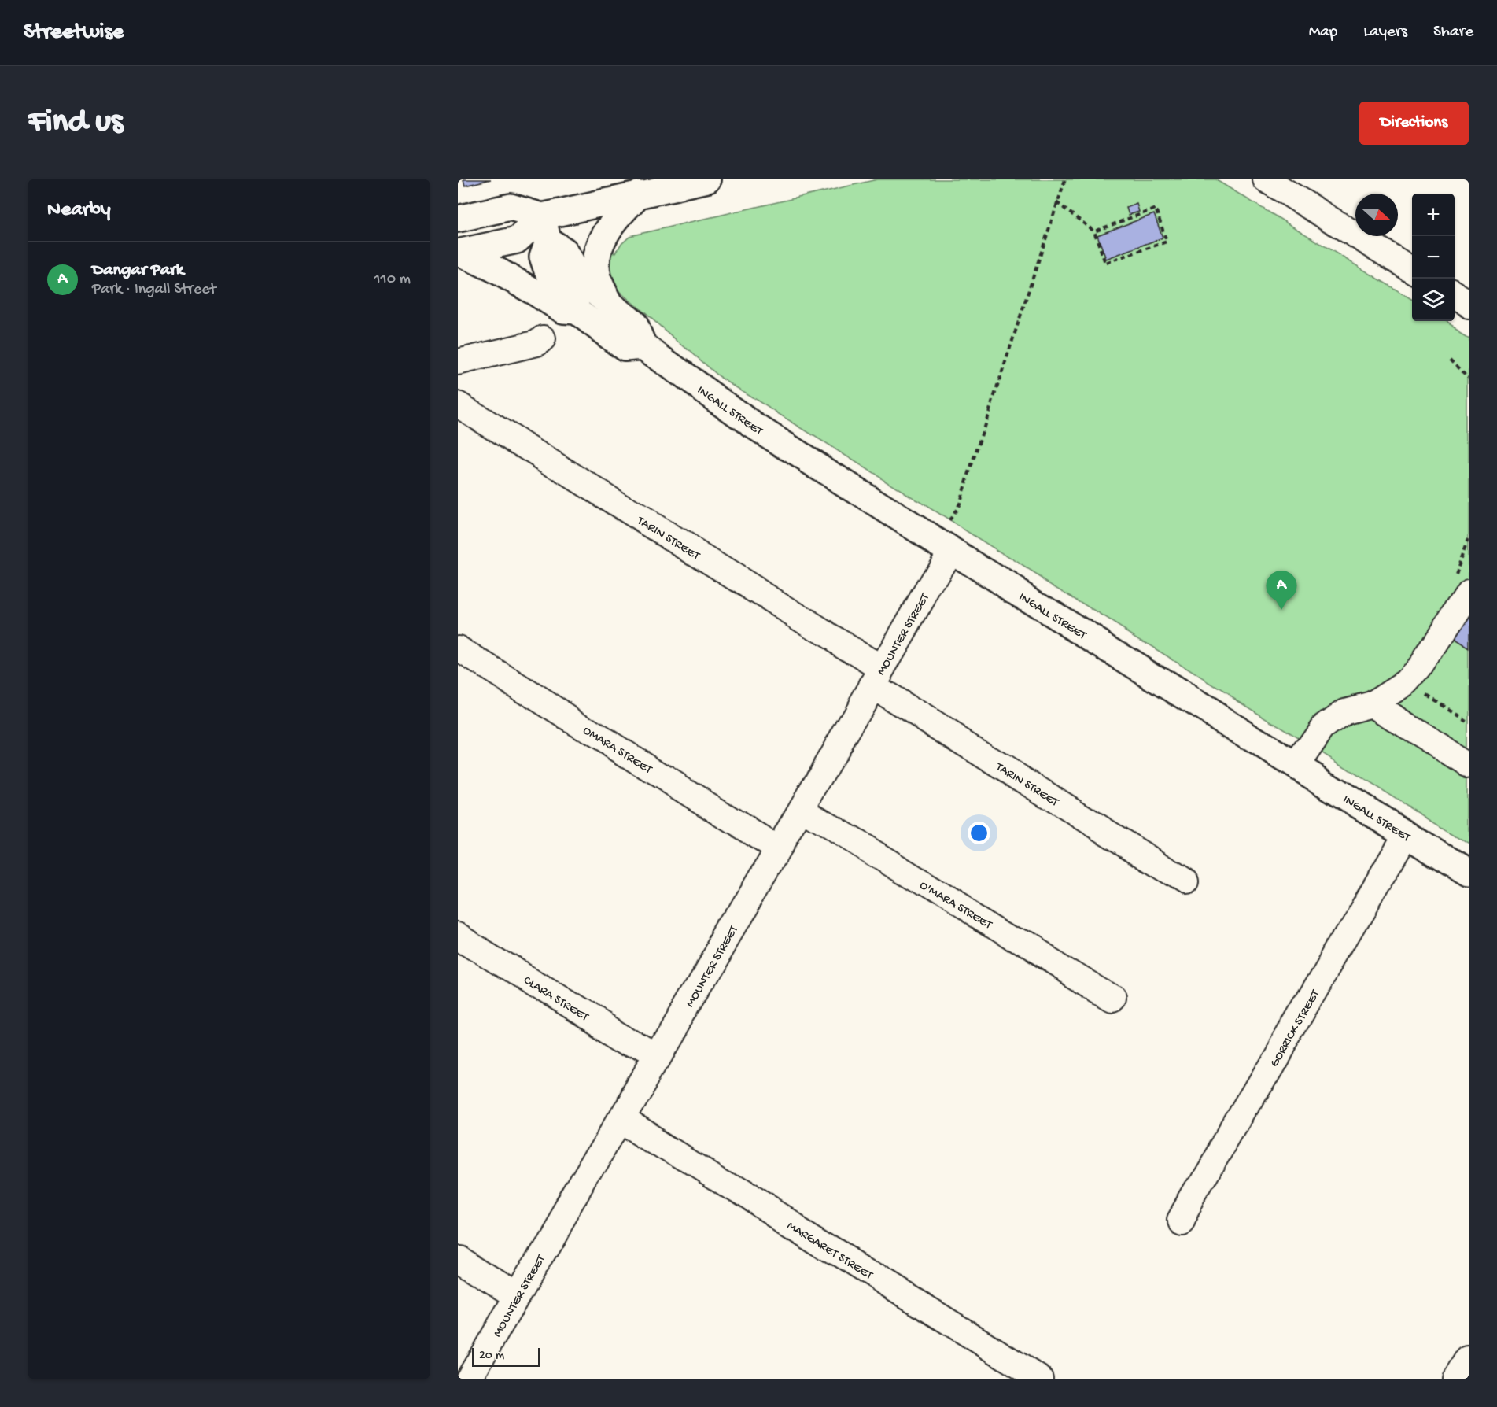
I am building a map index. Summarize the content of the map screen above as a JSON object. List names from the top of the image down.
{
  "streets": {
    "main road": ["INGALL STREET"],
    "street": [
      "TARIN STREET",
      "MOUNTER STREET",
      "OMARA STREET",
      "O'MARA STREET",
      "CLARA STREET",
      "GORRICK STREET",
      "MARGARET STREET"
    ]
  },
  "crossings": [
    ["INGALL STREET", "MOUNTER STREET"],
    ["INGALL STREET", "GORRICK STREET"],
    ["TARIN STREET", "MOUNTER STREET"],
    ["MOUNTER STREET", "OMARA STREET"],
    ["MOUNTER STREET", "O'MARA STREET"],
    ["MOUNTER STREET", "CLARA STREET"],
    ["MOUNTER STREET", "MARGARET STREET"]
  ],
  "scale_bar": "20 m",
  "north": "right",
  "page": {
    "header": "Streetwise",
    "nav": ["Map", "Layers", "Share"],
    "buttons": "Directions",
    "title": "Find us",
    "heading": "Nearby",
    "map_buttons": ["+", "−"],
    "list": [
      {
        "mark": "A",
        "name": "Dangar Park",
        "note": "Park · Ingall Street",
        "value": "110 m"
      }
    ],
    "pins": "A",
    "scale": "20 m"
  }
}
